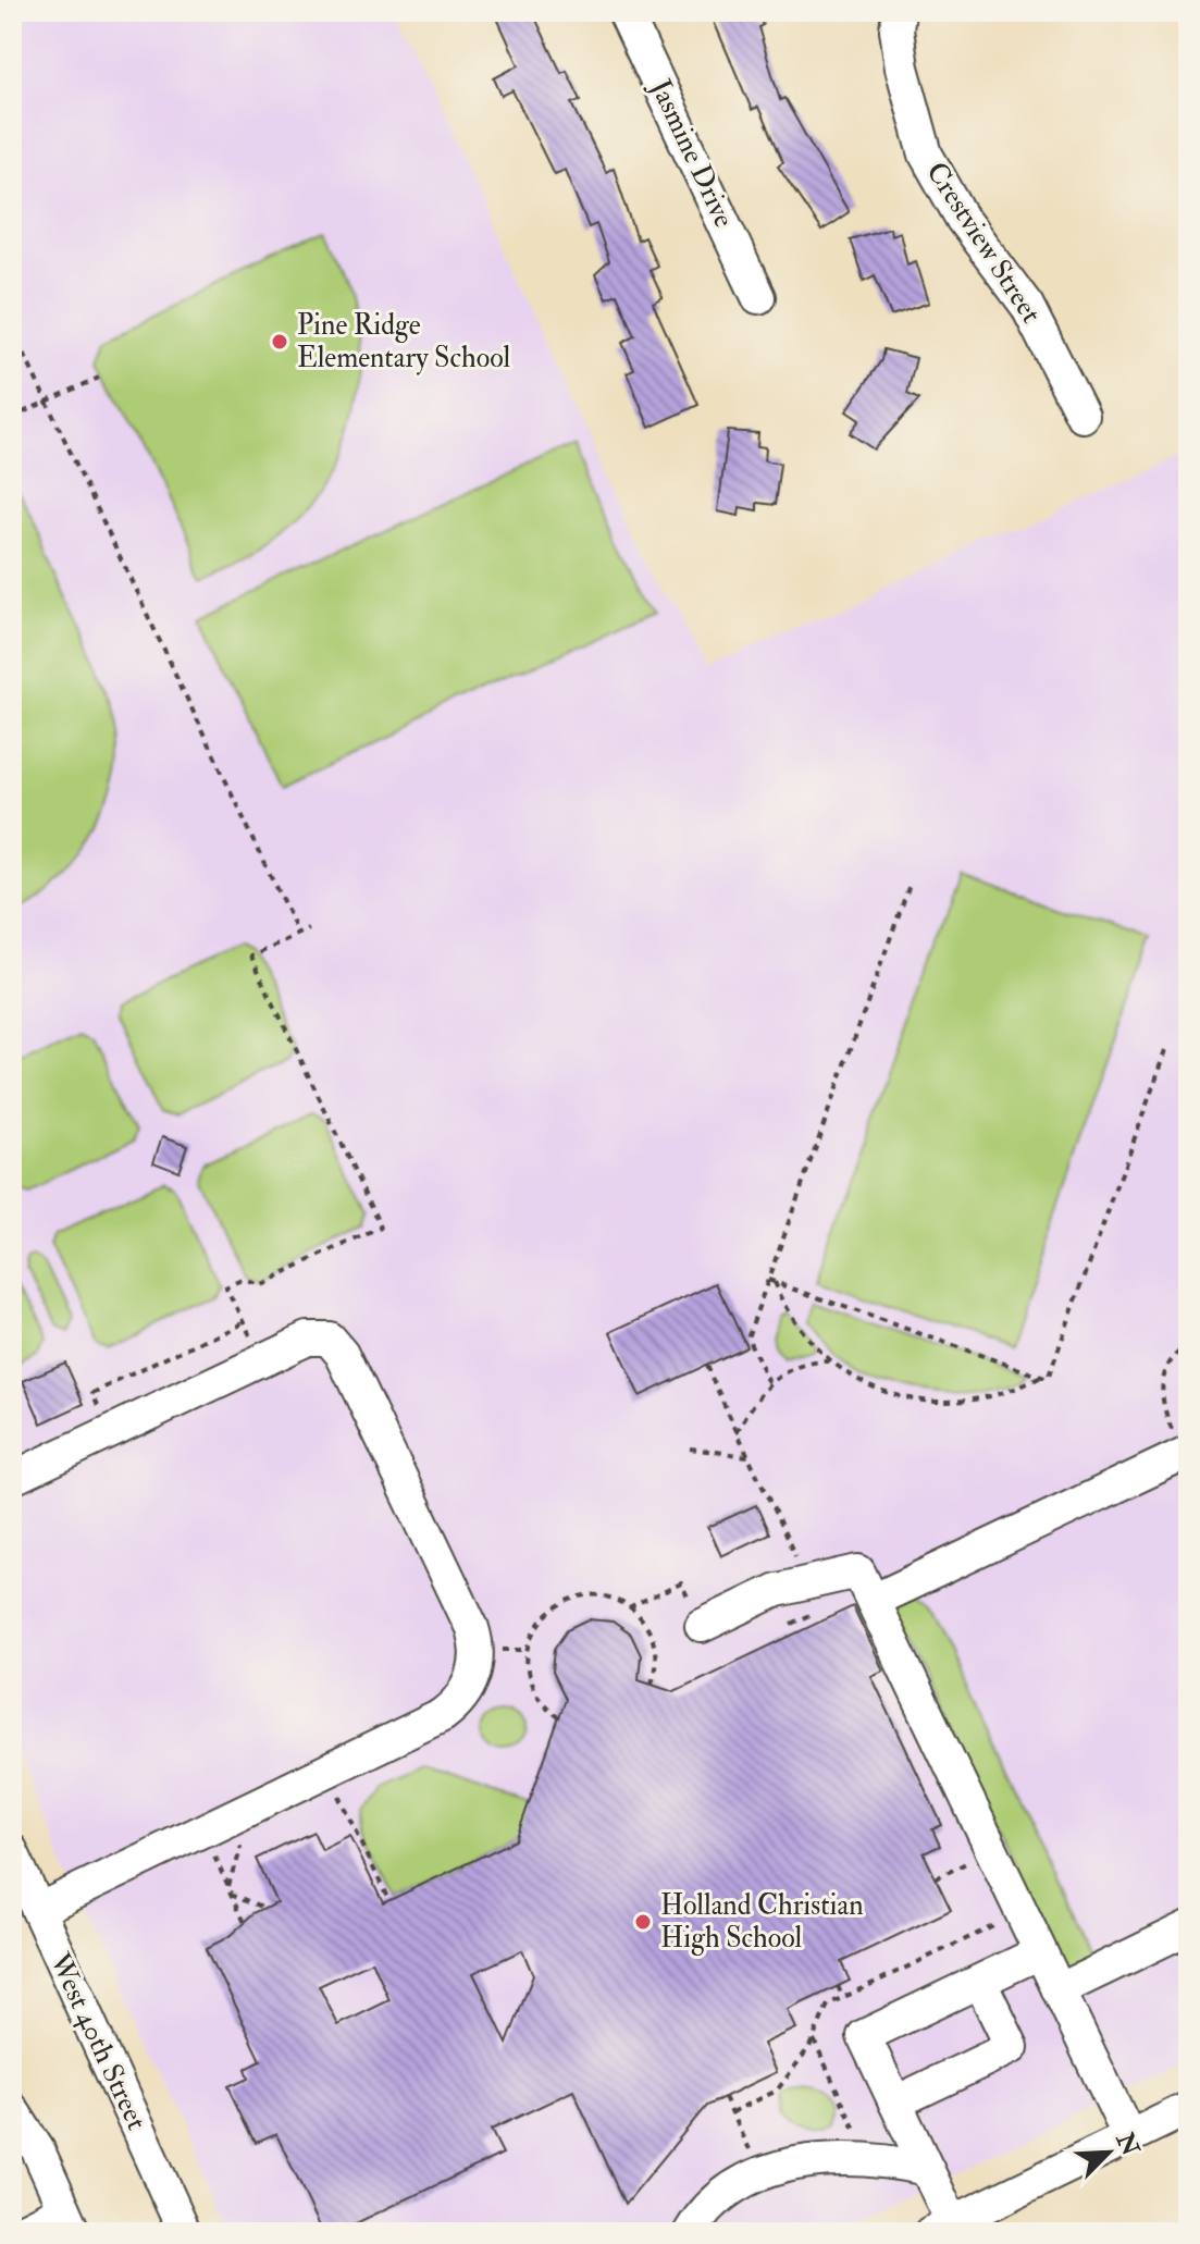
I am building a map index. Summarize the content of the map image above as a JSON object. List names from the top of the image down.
{
  "streets": {
    "street": ["Jasmine Drive", "Crestview Street", "West 40th Street"]
  },
  "places": ["Pine Ridge Elementary School", "Holland Christian High School"],
  "north": "top right"
}
